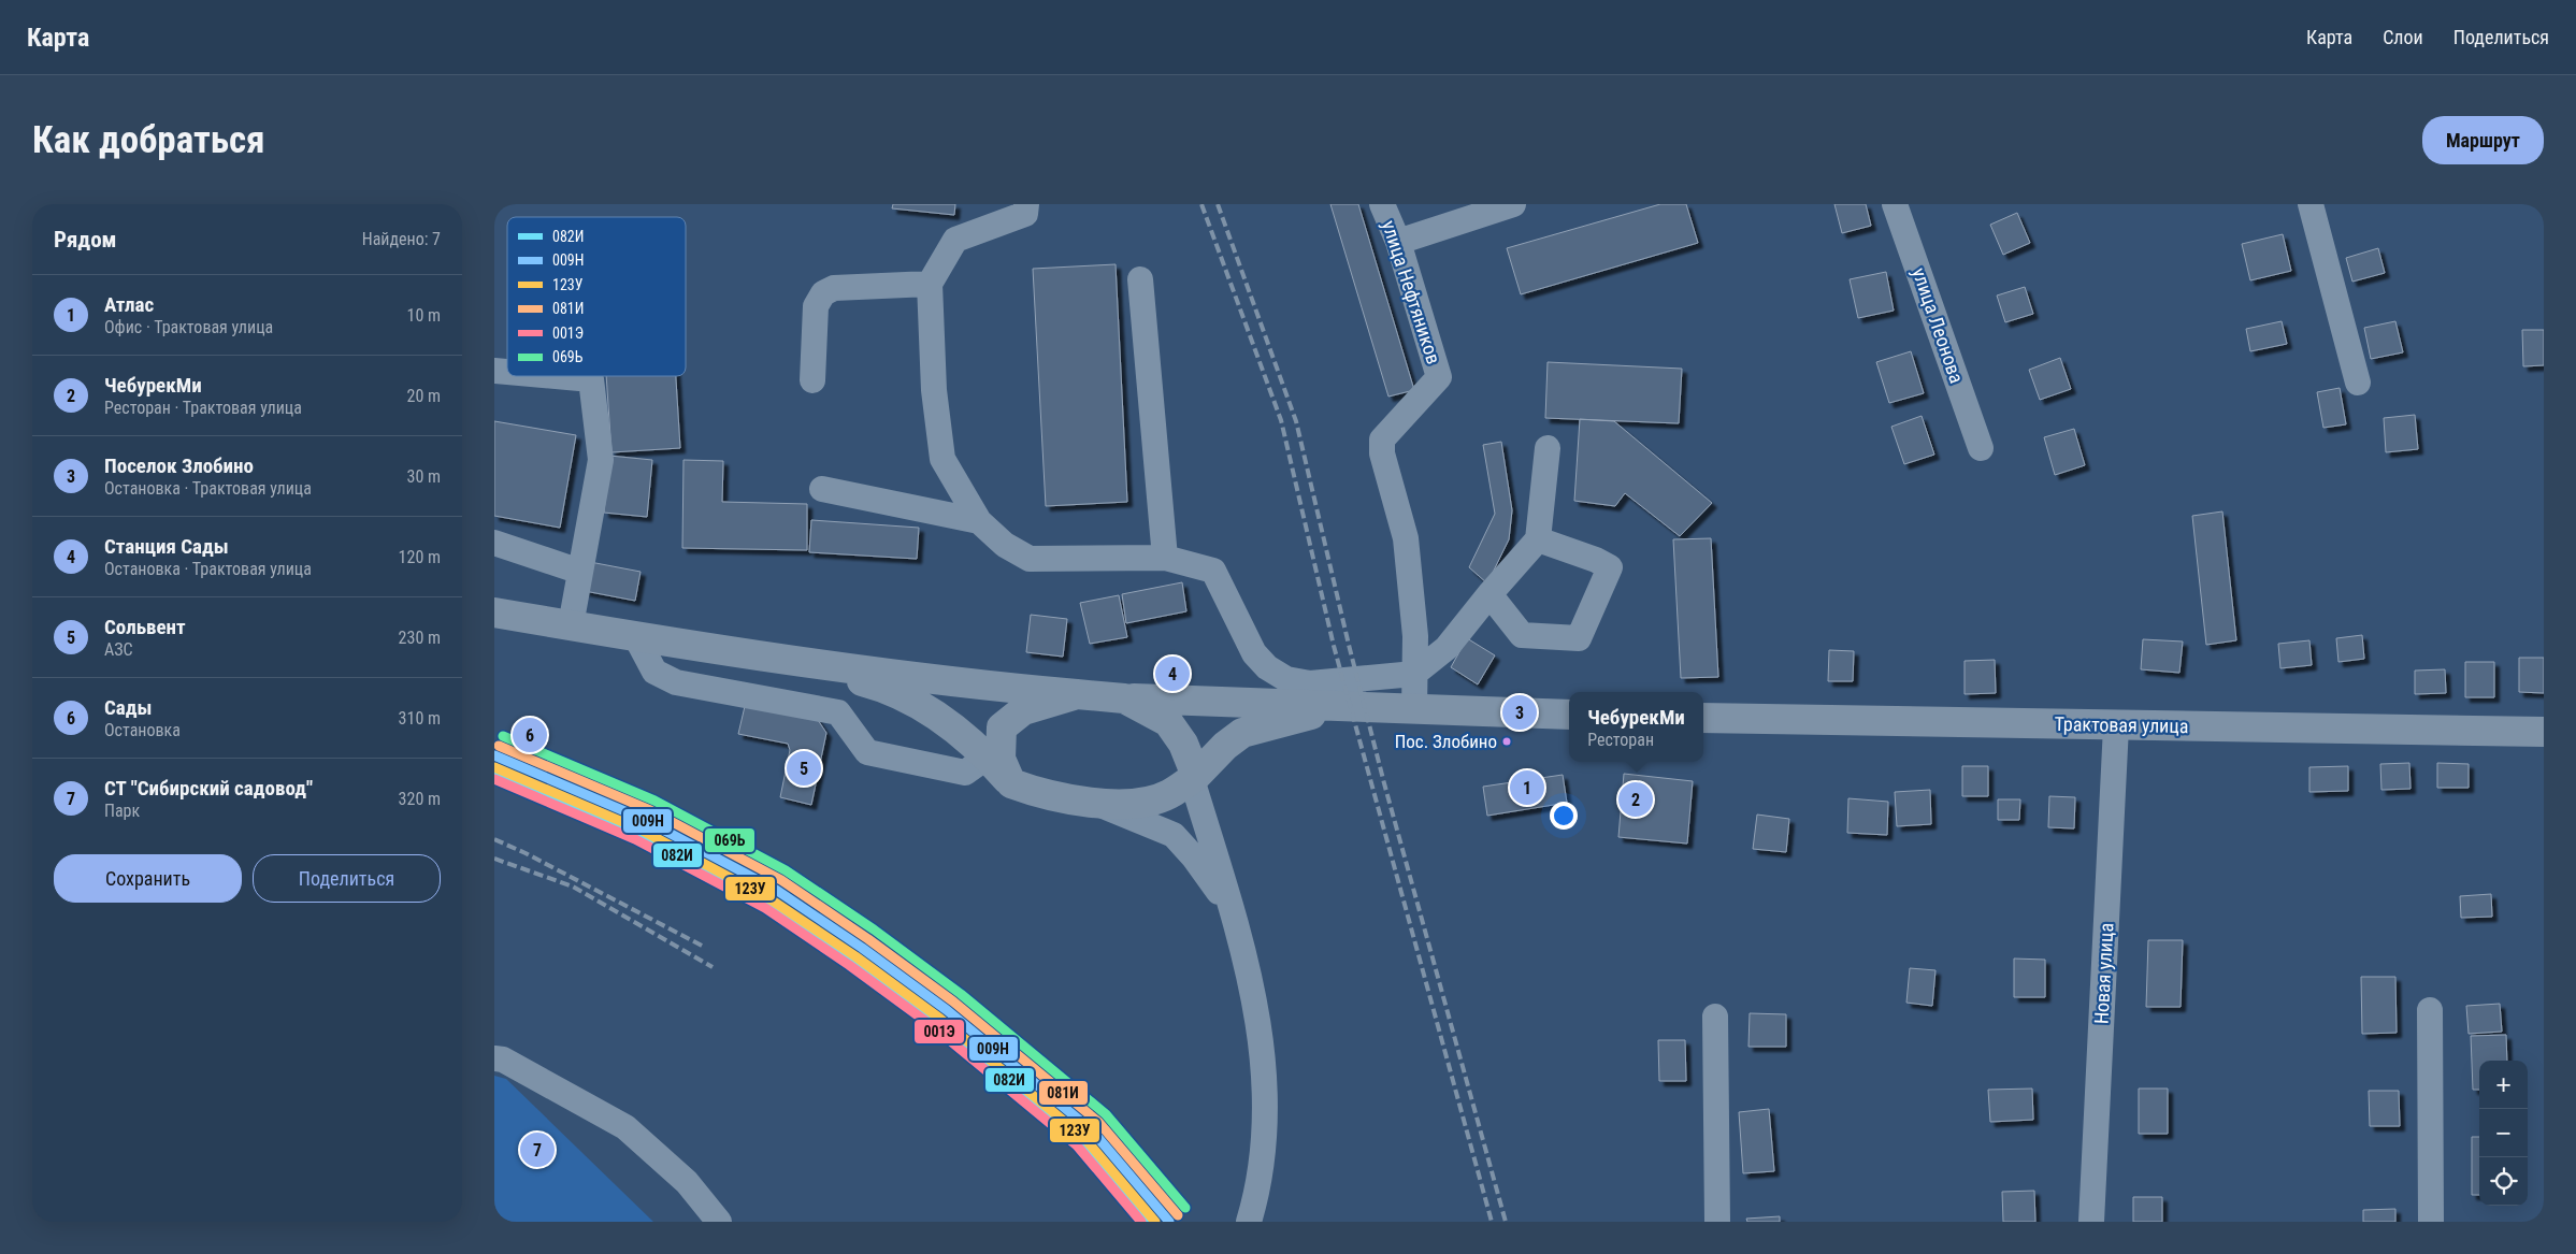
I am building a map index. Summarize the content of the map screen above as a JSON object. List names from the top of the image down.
{
  "streets": {
    "highway": ["Трактовая улица"],
    "street": ["улица Нефтяников", "улица Леонова", "Новая улица"]
  },
  "crossings": [
    ["Трактовая улица", "Новая улица"]
  ],
  "places": ["Пос. Злобино"],
  "lines": [
    "transit line 069Ь",
    "transit line 081И",
    "transit line 009Н",
    "transit line 123У",
    "transit line 082И",
    "transit line 001Э"
  ],
  "legend": [
    "082И",
    "009Н",
    "123У",
    "081И",
    "001Э",
    "069Ь"
  ],
  "page": {
    "header": "Карта",
    "nav": ["Карта", "Слои", "Поделиться"],
    "buttons": [
      "Маршрут",
      ["Сохранить", "Поделиться"]
    ],
    "title": "Как добраться",
    "heading": ["Рядом", "Найдено: 7"],
    "list": [
      {
        "mark": "1",
        "name": "Атлас",
        "note": "Офис · Трактовая улица",
        "value": "10 m"
      },
      {
        "mark": "2",
        "name": "ЧебурекМи",
        "note": "Ресторан · Трактовая улица",
        "value": "20 m"
      },
      {
        "mark": "3",
        "name": "Поселок Злобино",
        "note": "Остановка · Трактовая улица",
        "value": "30 m"
      },
      {
        "mark": "4",
        "name": "Станция Сады",
        "note": "Остановка · Трактовая улица",
        "value": "120 m"
      },
      {
        "mark": "5",
        "name": "Сольвент",
        "note": "АЗС",
        "value": "230 m"
      },
      {
        "mark": "6",
        "name": "Сады",
        "note": "Остановка",
        "value": "310 m"
      },
      {
        "mark": "7",
        "name": "СТ \"Сибирский садовод\"",
        "note": "Парк",
        "value": "320 m"
      }
    ],
    "pins": [
      "4",
      "3",
      "6",
      "5",
      "1",
      "2",
      "7"
    ],
    "popup": ["ЧебурекМи", "Ресторан"],
    "map_buttons": ["+", "−"]
  }
}
